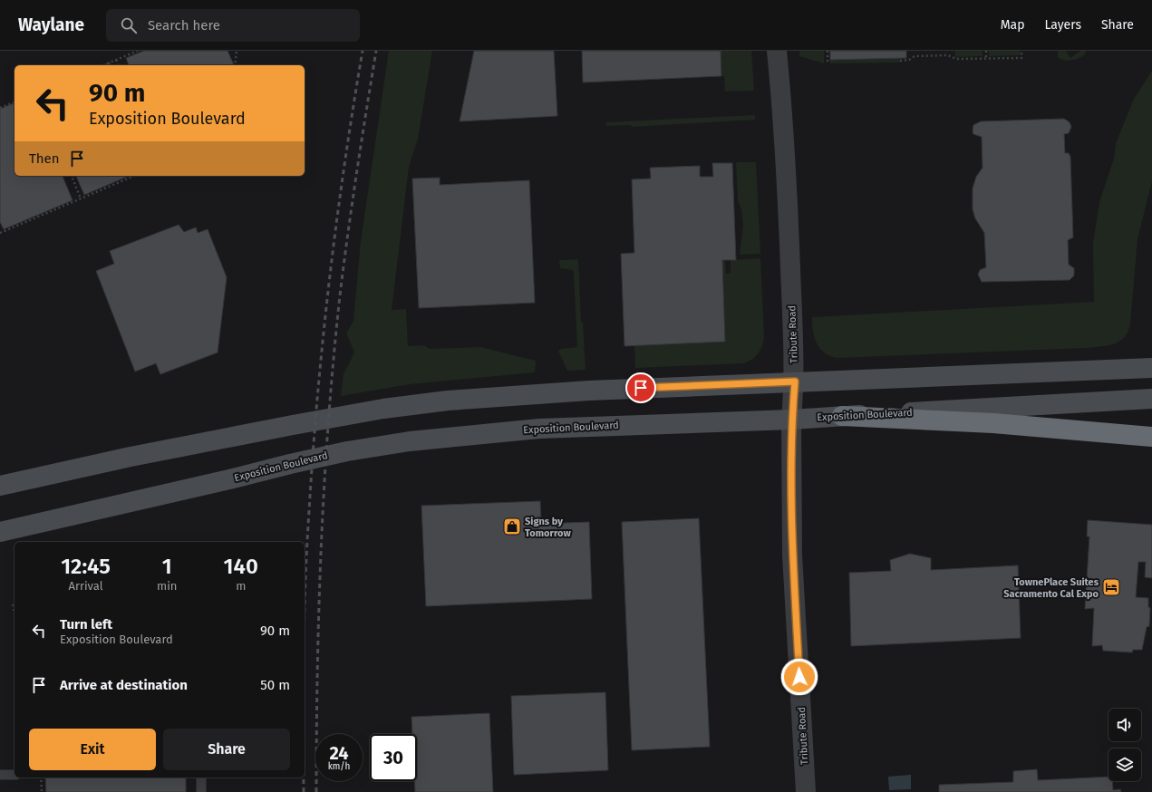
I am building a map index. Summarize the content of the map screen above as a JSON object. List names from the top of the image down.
{
  "streets": {
    "main road": ["Exposition Boulevard"],
    "street": ["Tribute Road"]
  },
  "crossings": [
    ["Tribute Road", "Exposition Boulevard"]
  ],
  "places": {
    "shop": ["Signs by Tomorrow"],
    "hotel": ["TownePlace Suites Sacramento Cal Expo"]
  },
  "page": {
    "header": "Waylane",
    "search": "Search here",
    "nav": ["Map", "Layers", "Share"],
    "turn": ["90 m", "Exposition Boulevard"],
    "then": "Then",
    "eta": [
      "12:45",
      "Arrival",
      "1",
      "min",
      "140",
      "m"
    ],
    "list": [
      {
        "name": "Turn left",
        "note": "Exposition Boulevard",
        "value": "90 m"
      },
      {
        "name": "Arrive at destination",
        "value": "50 m"
      }
    ],
    "buttons": ["Exit", "Share"],
    "speed": "24 km/h",
    "limit": "30"
  }
}
